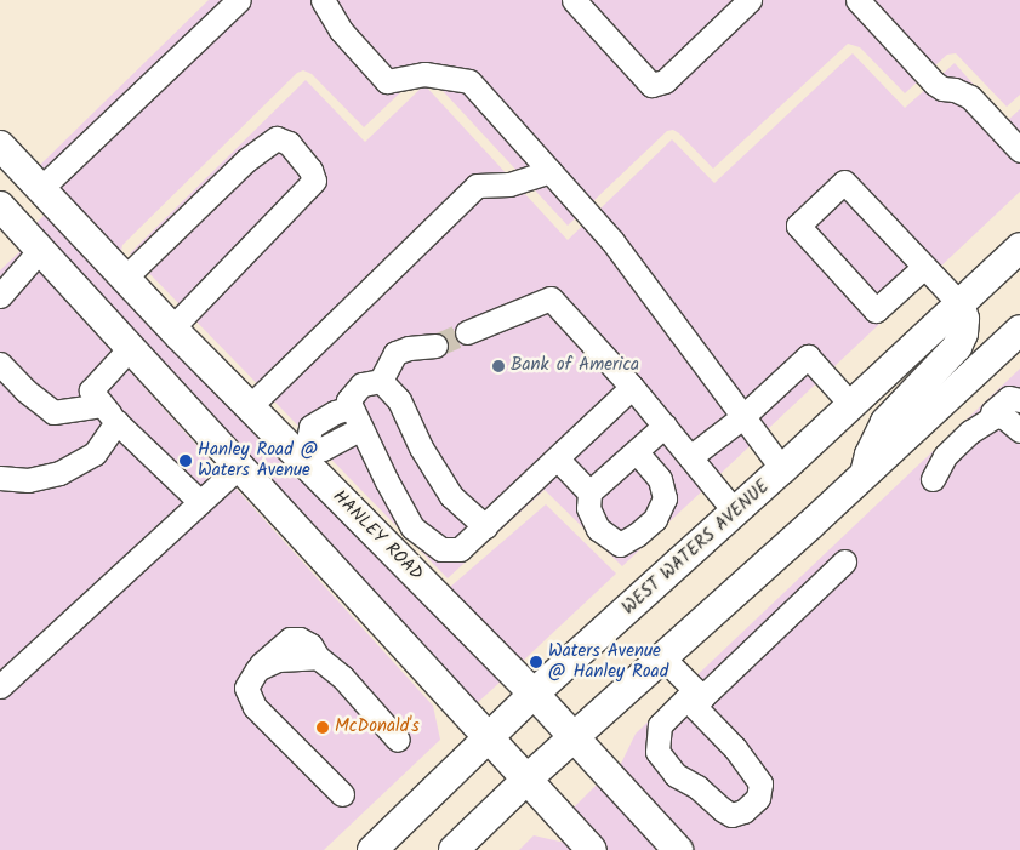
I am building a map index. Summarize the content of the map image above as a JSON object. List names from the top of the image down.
{
  "streets": {
    "main road": ["HANLEY ROAD", "WEST WATERS AVENUE"]
  },
  "crossings": [
    ["HANLEY ROAD", "WEST WATERS AVENUE"]
  ],
  "places": [
    "Bank of America",
    "Hanley Road @ Waters Avenue",
    "Waters Avenue @ Hanley Road",
    "McDonald's"
  ]
}
